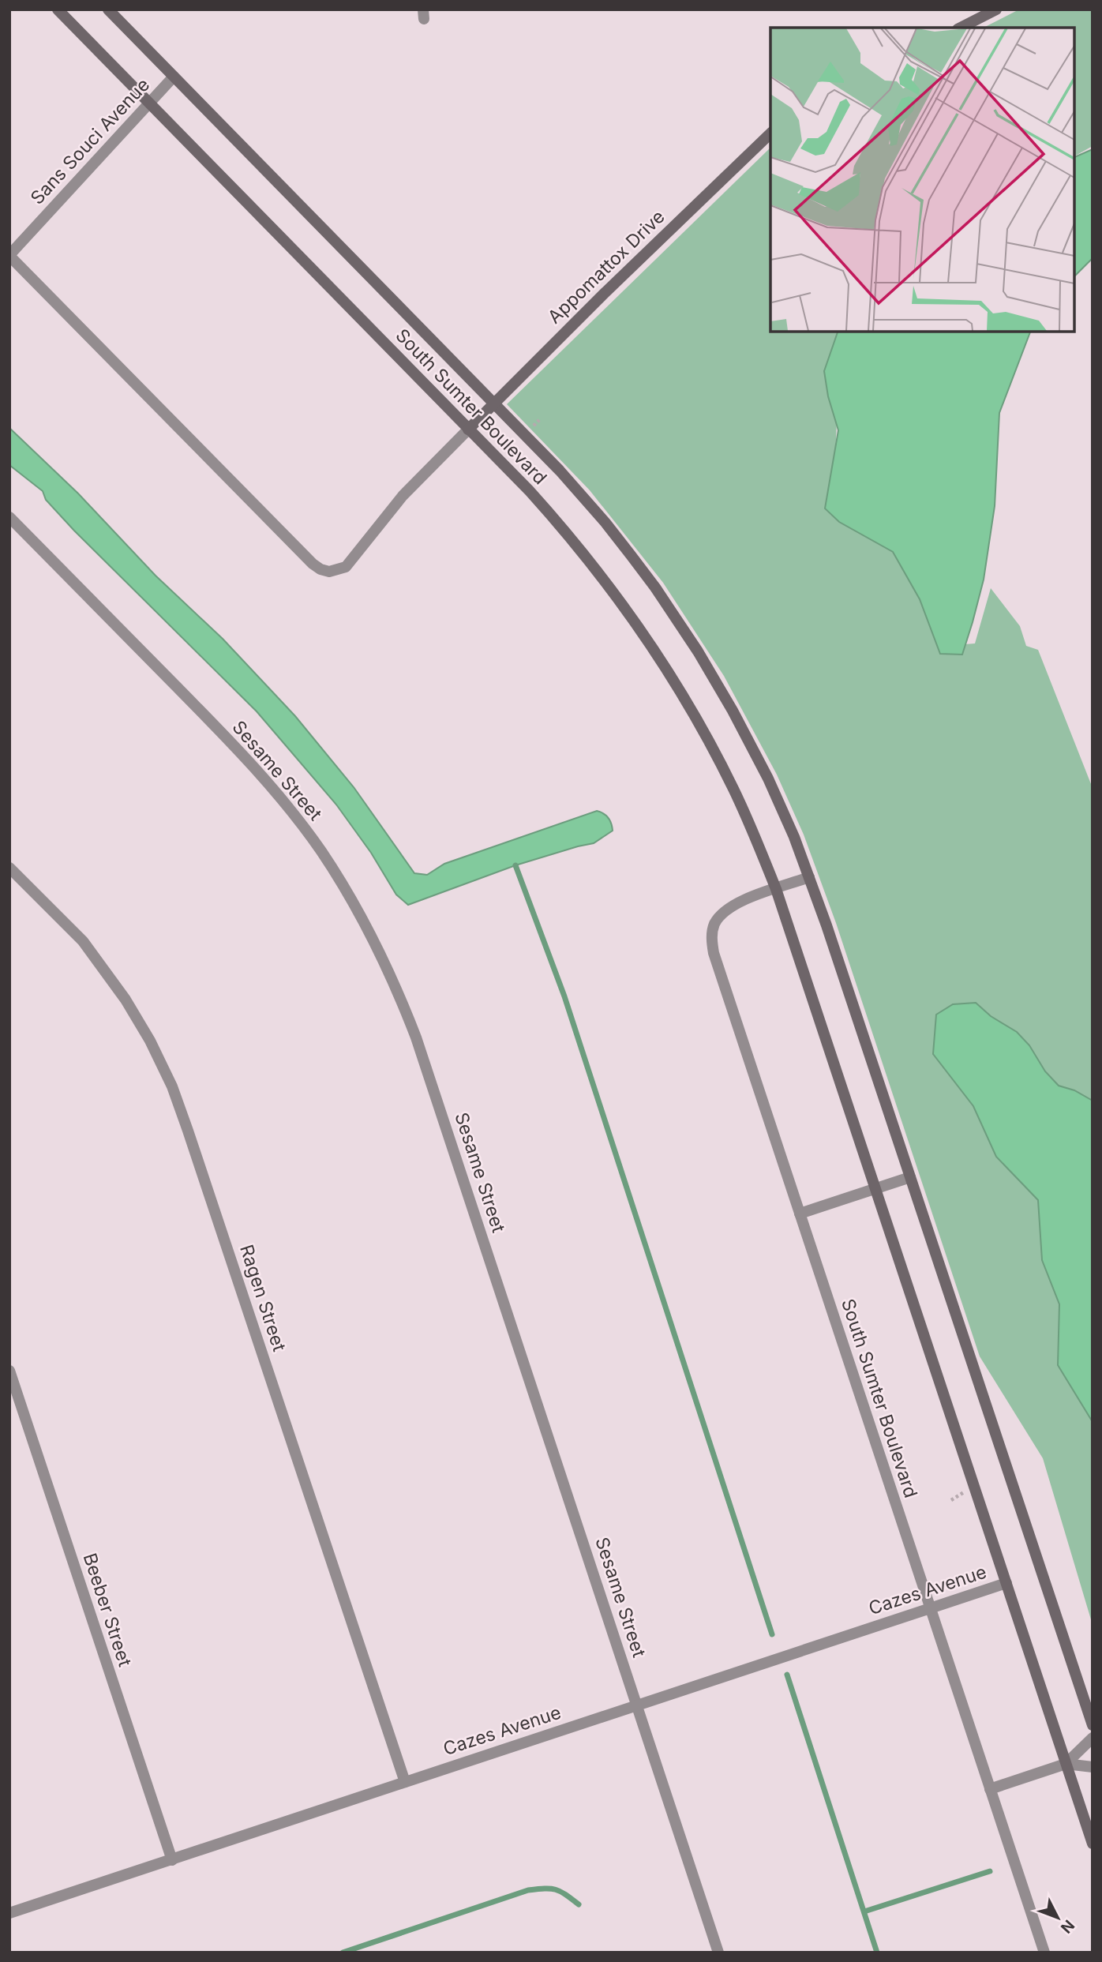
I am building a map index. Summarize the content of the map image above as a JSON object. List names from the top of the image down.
{
  "streets": {
    "main road": ["Appomattox Drive", "South Sumter Boulevard"],
    "street": [
      "Sans Souci Avenue",
      "Sesame Street",
      "Ragen Street",
      "Cazes Avenue",
      "Beeber Street"
    ]
  },
  "crossings": [
    ["Sans Souci Avenue", "South Sumter Boulevard"],
    ["Appomattox Drive", "South Sumter Boulevard"],
    ["South Sumter Boulevard", "Cazes Avenue"],
    ["Sesame Street", "Cazes Avenue"],
    ["Ragen Street", "Cazes Avenue"],
    ["Cazes Avenue", "Beeber Street"]
  ],
  "north": "bottom right"
}
